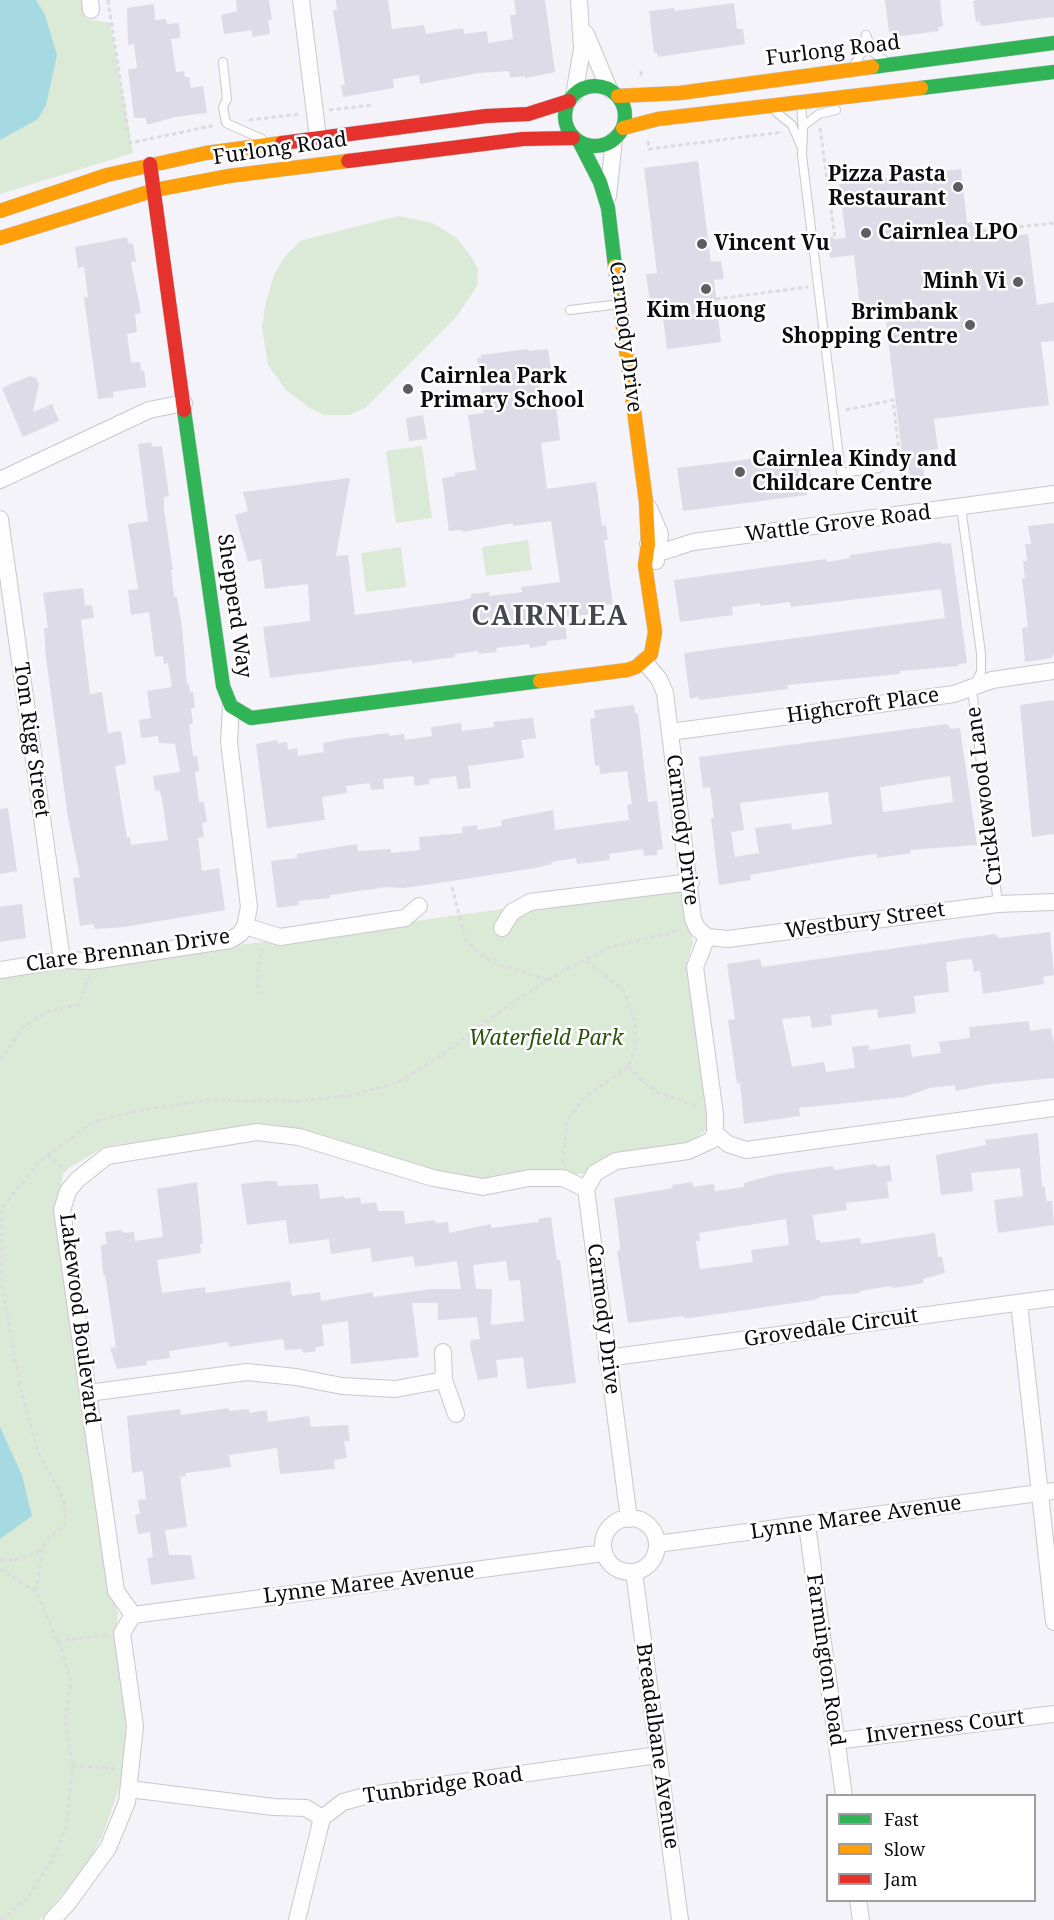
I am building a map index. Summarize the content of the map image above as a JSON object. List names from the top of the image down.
{
  "streets": {
    "main road": ["Furlong Road", "Carmody Drive", "Shepperd Way"],
    "street": [
      "Wattle Grove Road",
      "Highcroft Place",
      "Tom Rigg Street",
      "Westbury Street",
      "Clare Brennan Drive",
      "Lakewood Boulevard",
      "Grovedale Circuit",
      "Lynne Maree Avenue",
      "Farmington Road",
      "Inverness Court",
      "Breadalbane Avenue",
      "Tunbridge Road"
    ],
    "lane": ["Cricklewood Lane"]
  },
  "crossings": [
    ["Furlong Road", "Carmody Drive"],
    ["Furlong Road", "Shepperd Way"],
    ["Carmody Drive", "Wattle Grove Road"],
    ["Carmody Drive", "Shepperd Way"],
    ["Carmody Drive", "Highcroft Place"],
    ["Carmody Drive", "Westbury Street"],
    ["Carmody Drive", "Lakewood Boulevard"],
    ["Carmody Drive", "Grovedale Circuit"],
    ["Carmody Drive", "Lynne Maree Avenue"],
    ["Carmody Drive", "Breadalbane Avenue"],
    ["Shepperd Way", "Clare Brennan Drive"],
    ["Highcroft Place", "Cricklewood Lane"],
    ["Tom Rigg Street", "Clare Brennan Drive"],
    ["Cricklewood Lane", "Westbury Street"],
    ["Lakewood Boulevard", "Lynne Maree Avenue"],
    ["Lynne Maree Avenue", "Farmington Road"],
    ["Lynne Maree Avenue", "Breadalbane Avenue"],
    ["Farmington Road", "Inverness Court"],
    ["Breadalbane Avenue", "Tunbridge Road"]
  ],
  "districts": ["CAIRNLEA"],
  "parks": ["Waterfield Park"],
  "places": [
    "Pizza Pasta Restaurant",
    "Cairnlea LPO",
    "Vincent Vu",
    "Minh Vi",
    "Kim Huong",
    "Brimbank Shopping Centre",
    "Cairnlea Park Primary School",
    "Cairnlea Kindy and Childcare Centre"
  ],
  "legend": ["Fast", "Slow", "Jam"]
}
